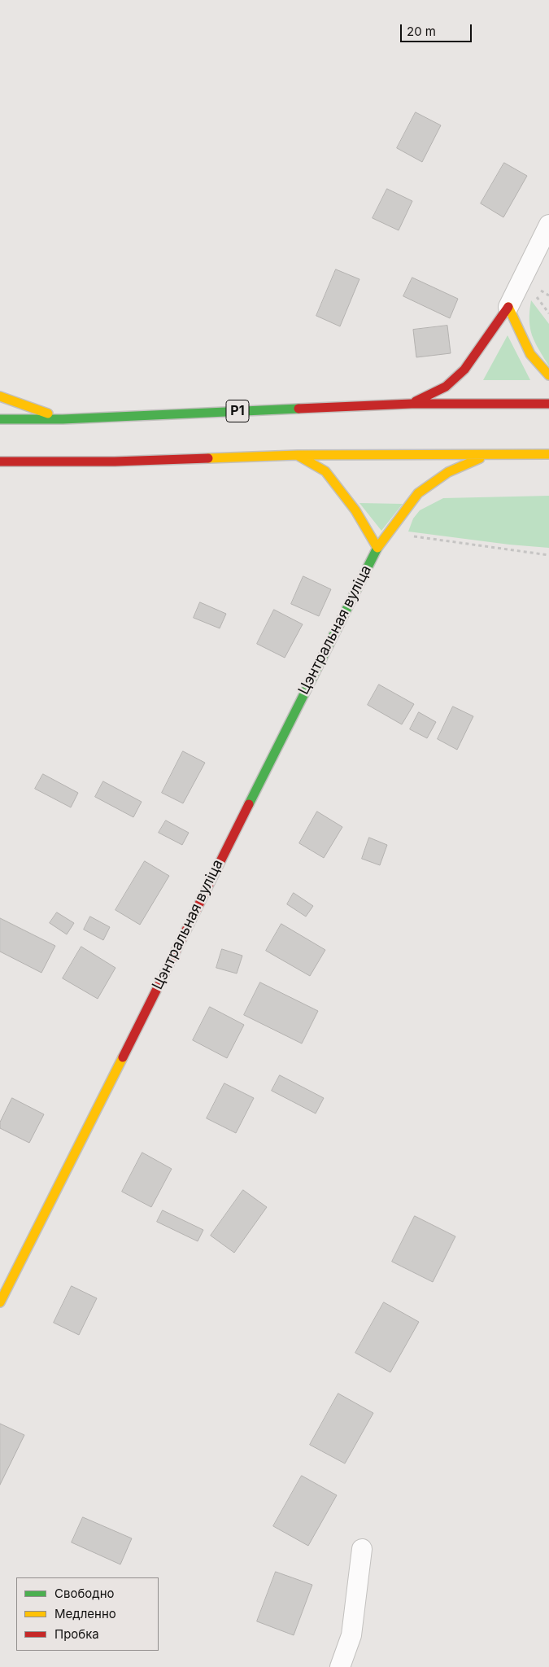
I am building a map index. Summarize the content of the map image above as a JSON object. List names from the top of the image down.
{
  "streets": {
    "main road": ["Р1", "Цэнтральная вуліца"]
  },
  "legend": ["Свободно", "Медленно", "Пробка"],
  "scale_bar": "20 m"
}
